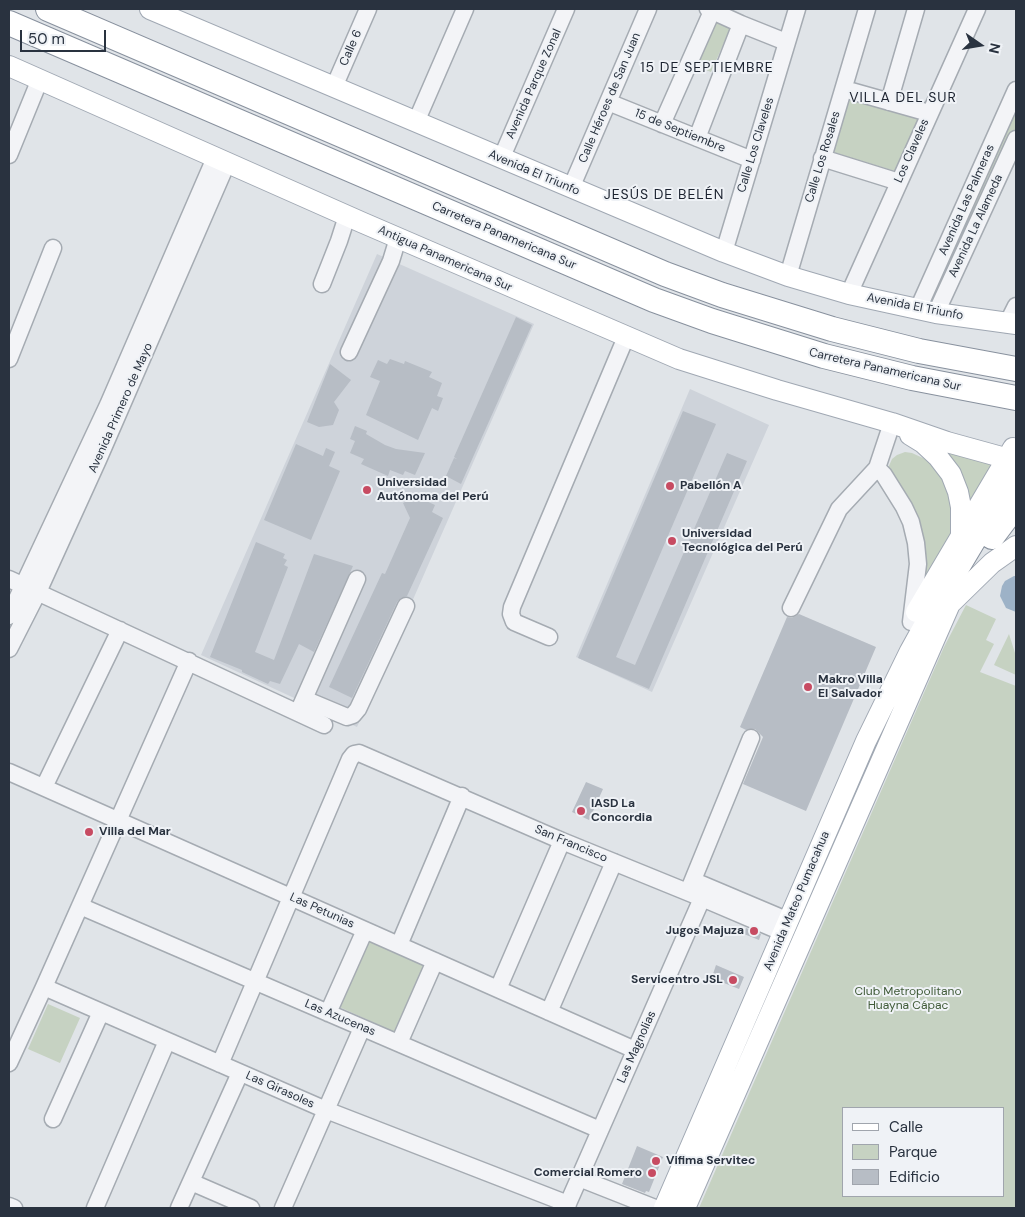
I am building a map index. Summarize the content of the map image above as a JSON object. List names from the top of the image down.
{
  "streets": {
    "highway": ["Carretera Panamericana Sur"],
    "main road": ["Avenida El Triunfo", "Antigua Panamericana Sur", "Avenida Mateo Pumacahua"],
    "street": [
      "Calle 6",
      "Avenida Parque Zonal",
      "Calle Héroes de San Juan",
      "15 de Septiembre",
      "Calle Los Claveles",
      "Los Claveles",
      "Calle Los Rosales",
      "Avenida Las Palmeras",
      "Avenida La Alameda",
      "Avenida Primero de Mayo",
      "San Francisco",
      "Las Petunias",
      "Las Azucenas",
      "Las Magnolias",
      "Las Girasoles"
    ]
  },
  "crossings": [
    ["Calle 6", "Avenida El Triunfo"],
    ["Avenida Parque Zonal", "Avenida El Triunfo"],
    ["Calle Héroes de San Juan", "15 de Septiembre"],
    ["Calle Héroes de San Juan", "Avenida El Triunfo"],
    ["15 de Septiembre", "Calle Los Claveles"],
    ["Calle Los Claveles", "Avenida El Triunfo"],
    ["Los Claveles", "Avenida El Triunfo"],
    ["Calle Los Rosales", "Avenida El Triunfo"],
    ["Avenida El Triunfo", "Avenida Las Palmeras"],
    ["Avenida El Triunfo", "Avenida La Alameda"],
    ["Avenida Las Palmeras", "Avenida La Alameda"],
    ["Antigua Panamericana Sur", "Avenida Primero de Mayo"],
    ["San Francisco", "Avenida Mateo Pumacahua"],
    ["San Francisco", "Las Petunias"],
    ["San Francisco", "Las Magnolias"],
    ["Las Petunias", "Las Magnolias"],
    ["Las Azucenas", "Las Magnolias"],
    ["Las Magnolias", "Las Girasoles"]
  ],
  "districts": ["15 DE SEPTIEMBRE", "VILLA DEL SUR", "JESÚS DE BELÉN"],
  "parks": ["Club Metropolitano Huayna Cápac"],
  "places": [
    "Pabellón A",
    "Universidad Autónoma del Perú",
    "Universidad Tecnológica del Perú",
    "Makro Villa El Salvador",
    "IASD La Concordia",
    "Villa del Mar",
    "Jugos Majuza",
    "Servicentro JSL",
    "Vifima Servitec",
    "Comercial Romero"
  ],
  "legend": ["Calle", "Parque", "Edificio"],
  "scale_bar": "50 m",
  "north": "right"
}
